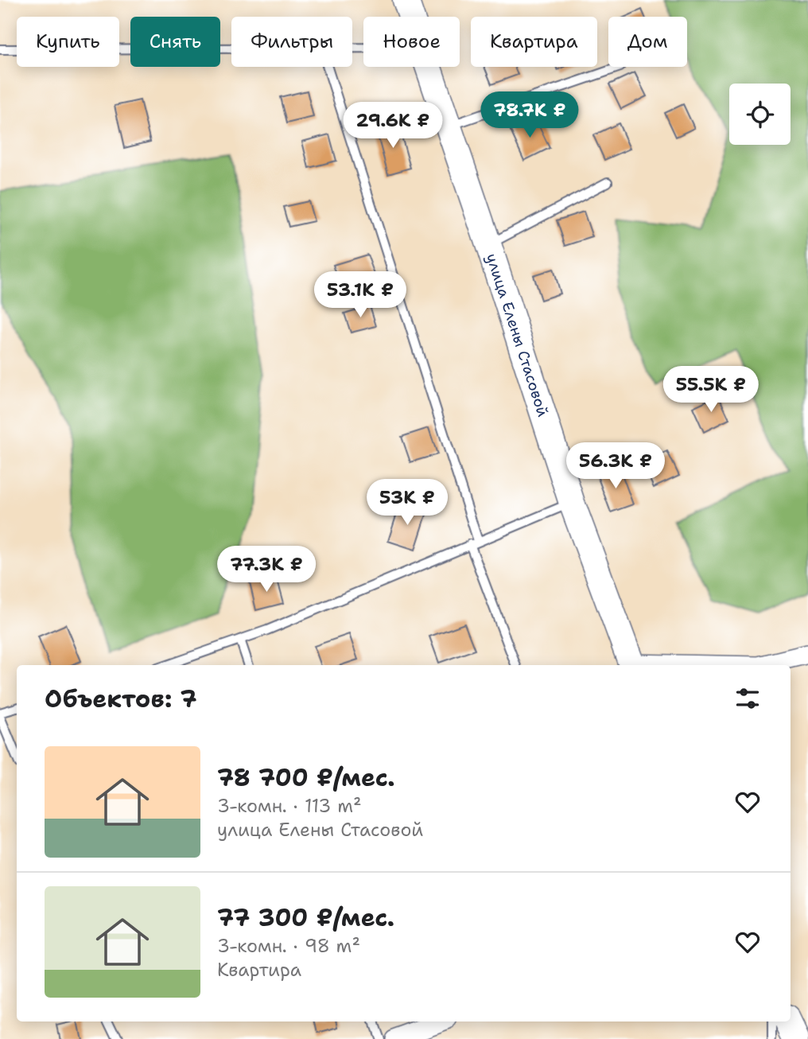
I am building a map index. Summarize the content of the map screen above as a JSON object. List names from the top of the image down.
{
  "streets": {
    "main road": ["улица Елены Стасовой"]
  },
  "page": {
    "chip": [
      "Купить",
      "Снять",
      "Фильтры",
      "Новое",
      "Квартира",
      "Дом"
    ],
    "price": [
      "78.7K ₽",
      "29.6K ₽",
      "53.1K ₽",
      "55.5K ₽",
      "56.3K ₽",
      "53K ₽",
      "77.3K ₽"
    ],
    "heading": "Объектов: 7",
    "list": [
      {
        "name": "78 700 ₽/мес.",
        "note": "3-комн. · 113 m² · улица Елены Стасовой"
      },
      {
        "name": "77 300 ₽/мес.",
        "note": "3-комн. · 98 m² · Квартира"
      }
    ]
  }
}
